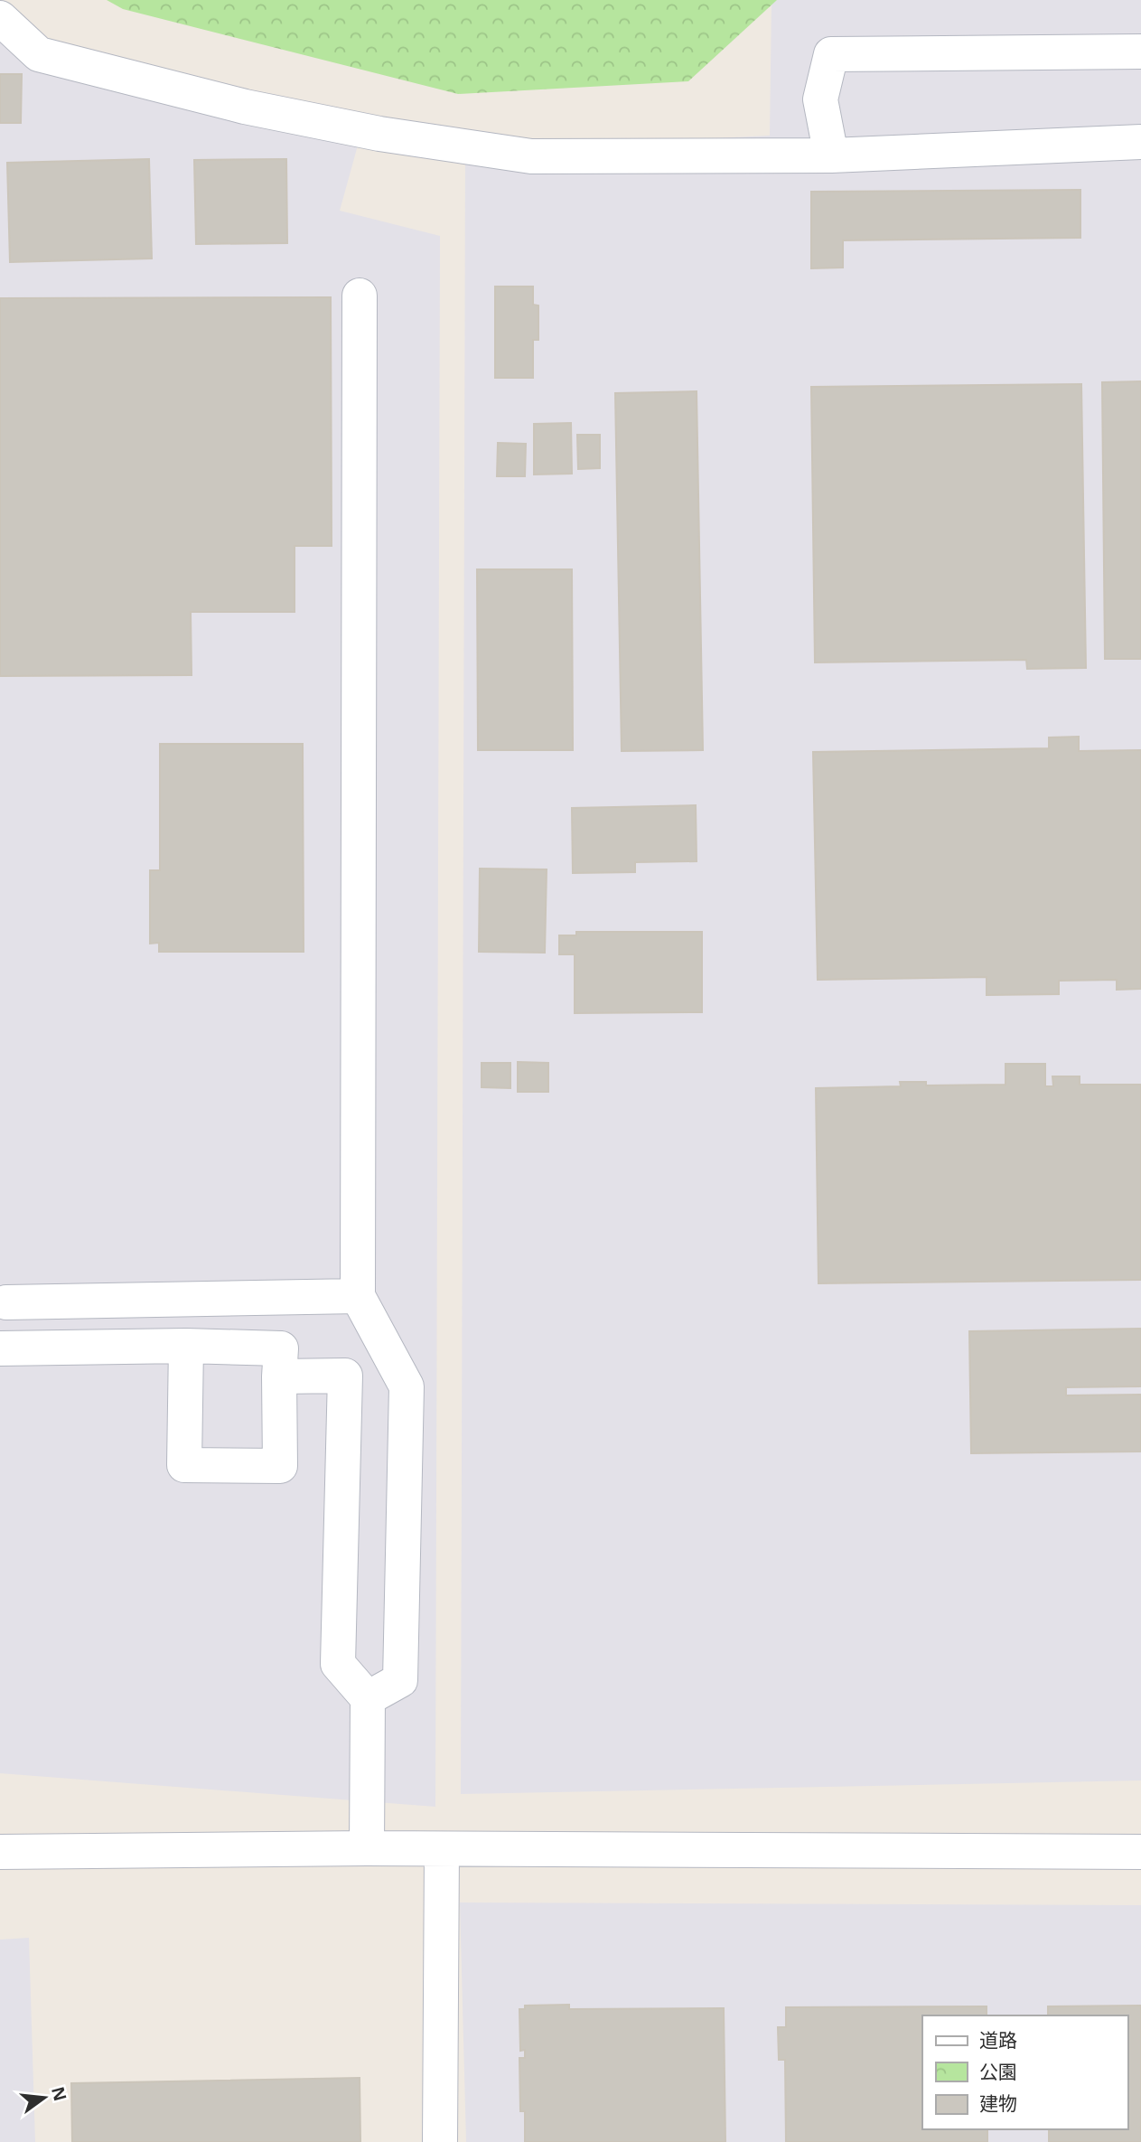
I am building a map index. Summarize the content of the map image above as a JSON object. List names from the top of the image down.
{
  "legend": ["道路", "公園", "建物"],
  "north": "right"
}
